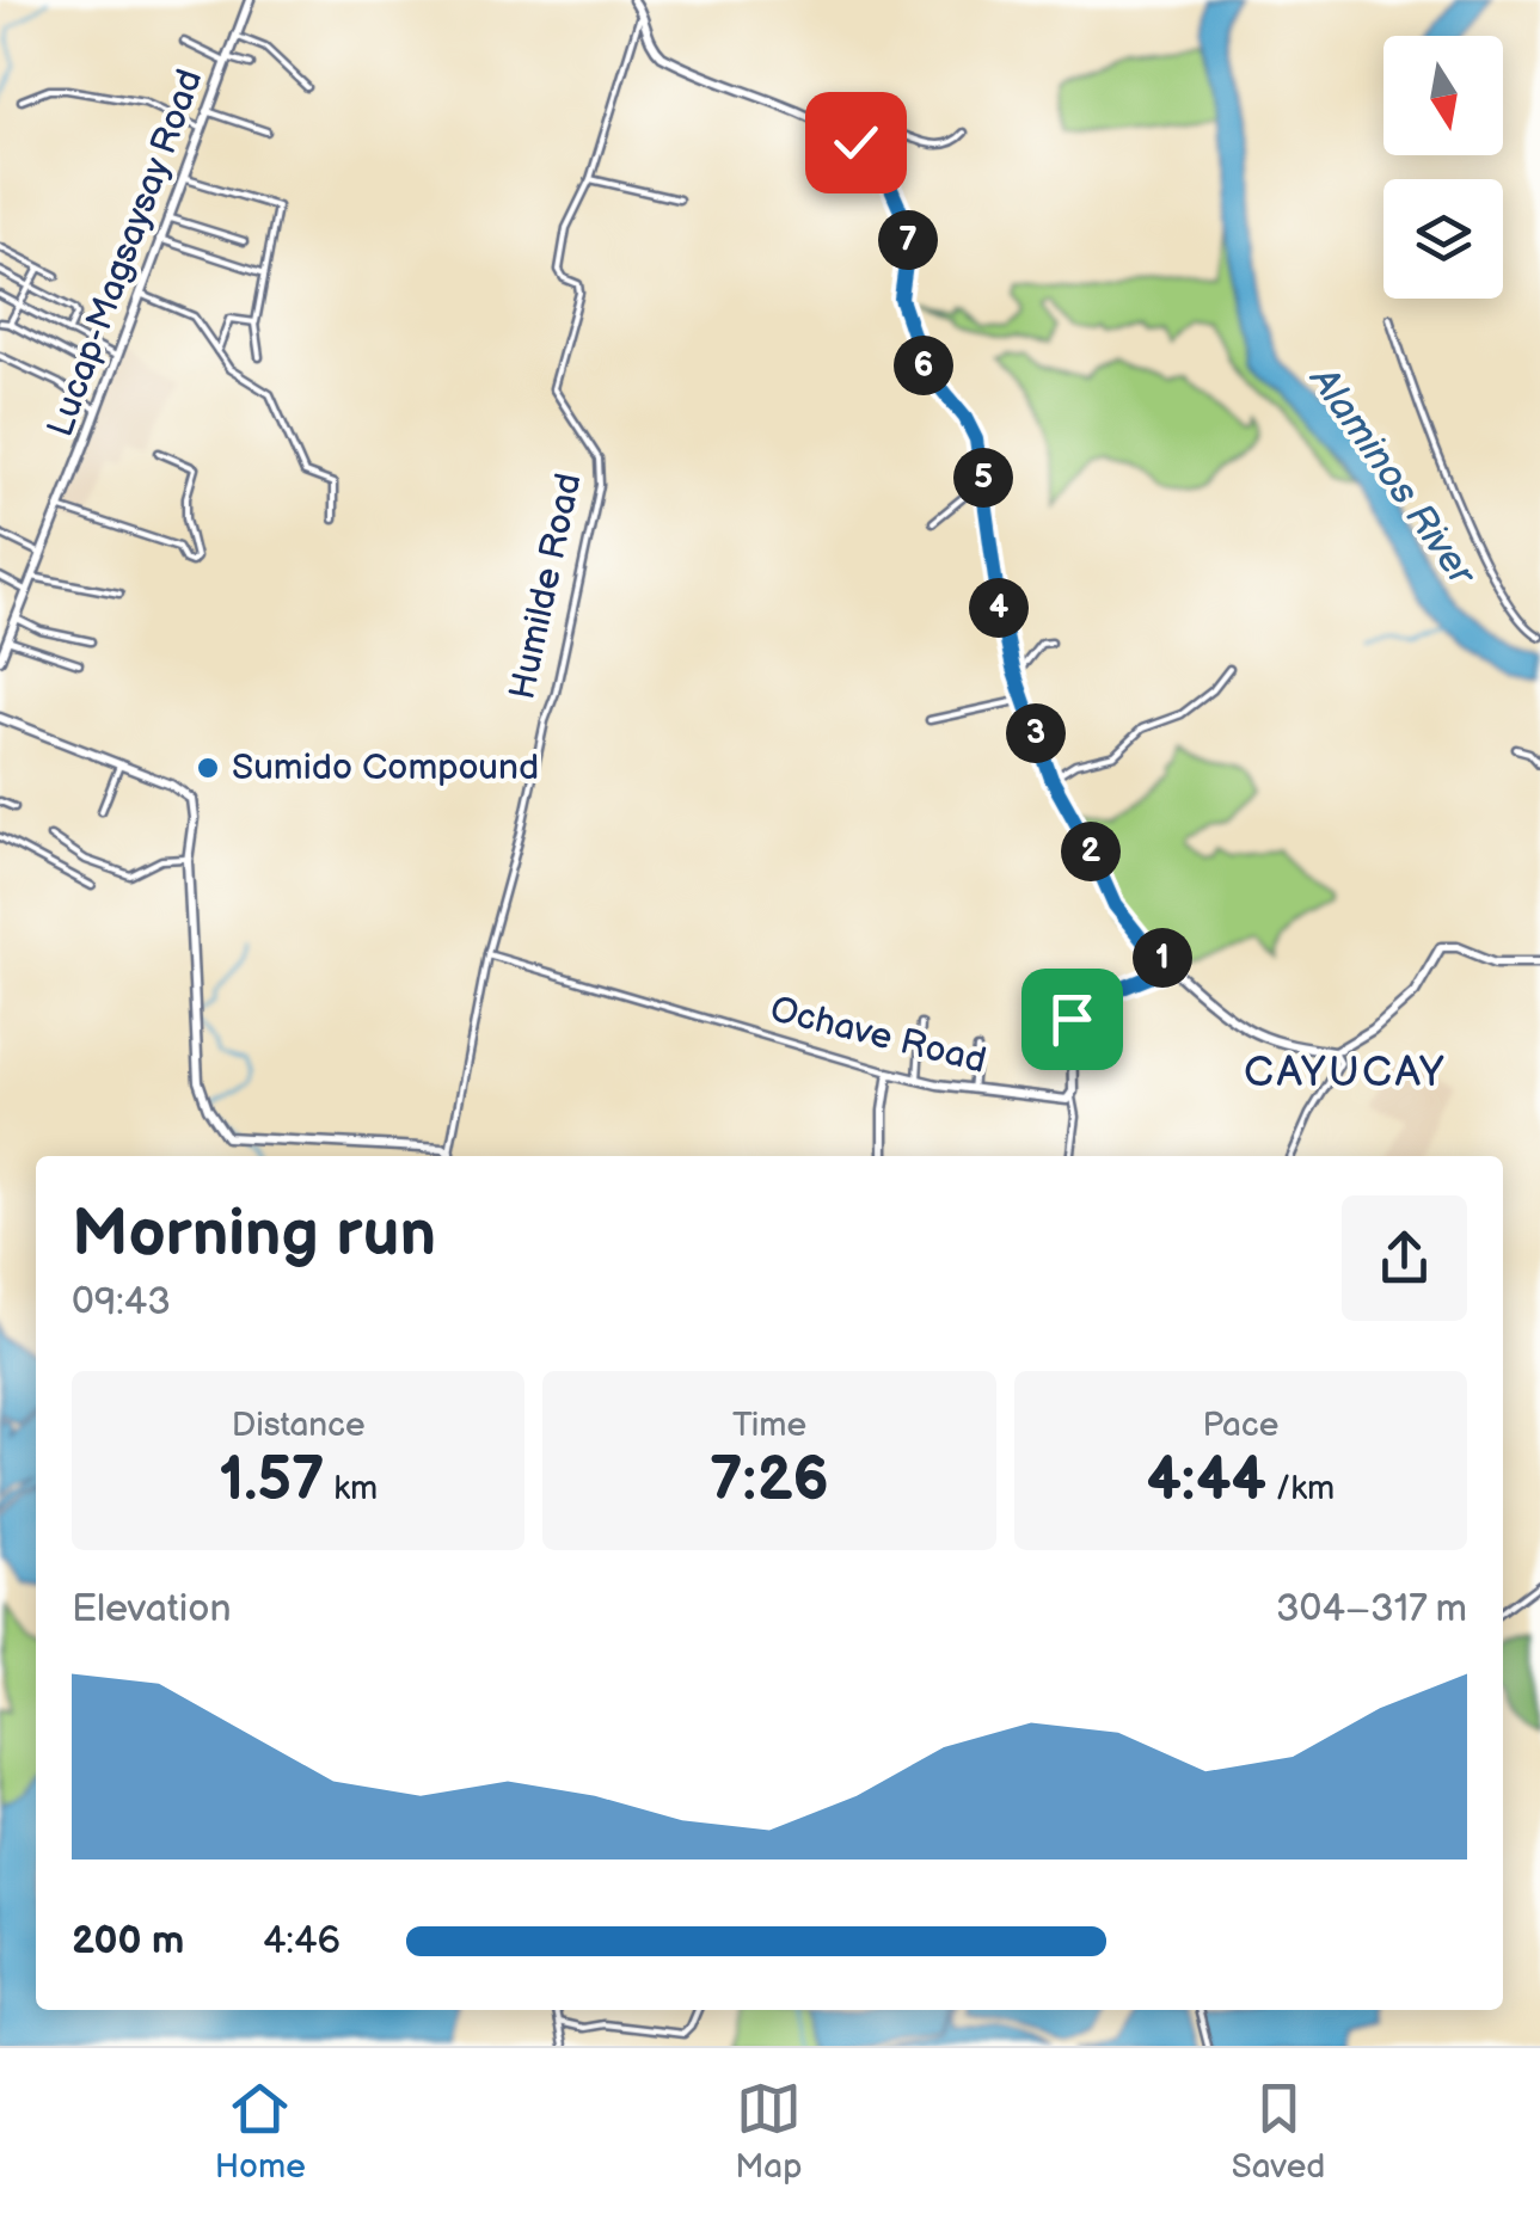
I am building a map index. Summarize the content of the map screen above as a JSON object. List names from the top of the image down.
{
  "streets": {
    "street": ["Lucap-Magsaysay Road", "Humilde Road", "Ochave Road"]
  },
  "crossings": [
    ["Humilde Road", "Ochave Road"]
  ],
  "districts": ["CAYUCAY"],
  "water": ["Alaminos River"],
  "places": ["Sumido Compound"],
  "north": "bottom",
  "page": {
    "pins": [
      "7",
      "6",
      "5",
      "4",
      "3",
      "2",
      "1"
    ],
    "heading": ["Morning run", "09:43"],
    "stats": [
      ["Distance", "1.57 km"],
      ["Time", "7:26"],
      ["Pace", "4:44 /km"]
    ],
    "chart": ["Elevation", "304–317 m"],
    "list": [
      {
        "name": "200 m",
        "note": "4:46"
      }
    ],
    "tabs": ["Home", "Map", "Saved"]
  }
}
